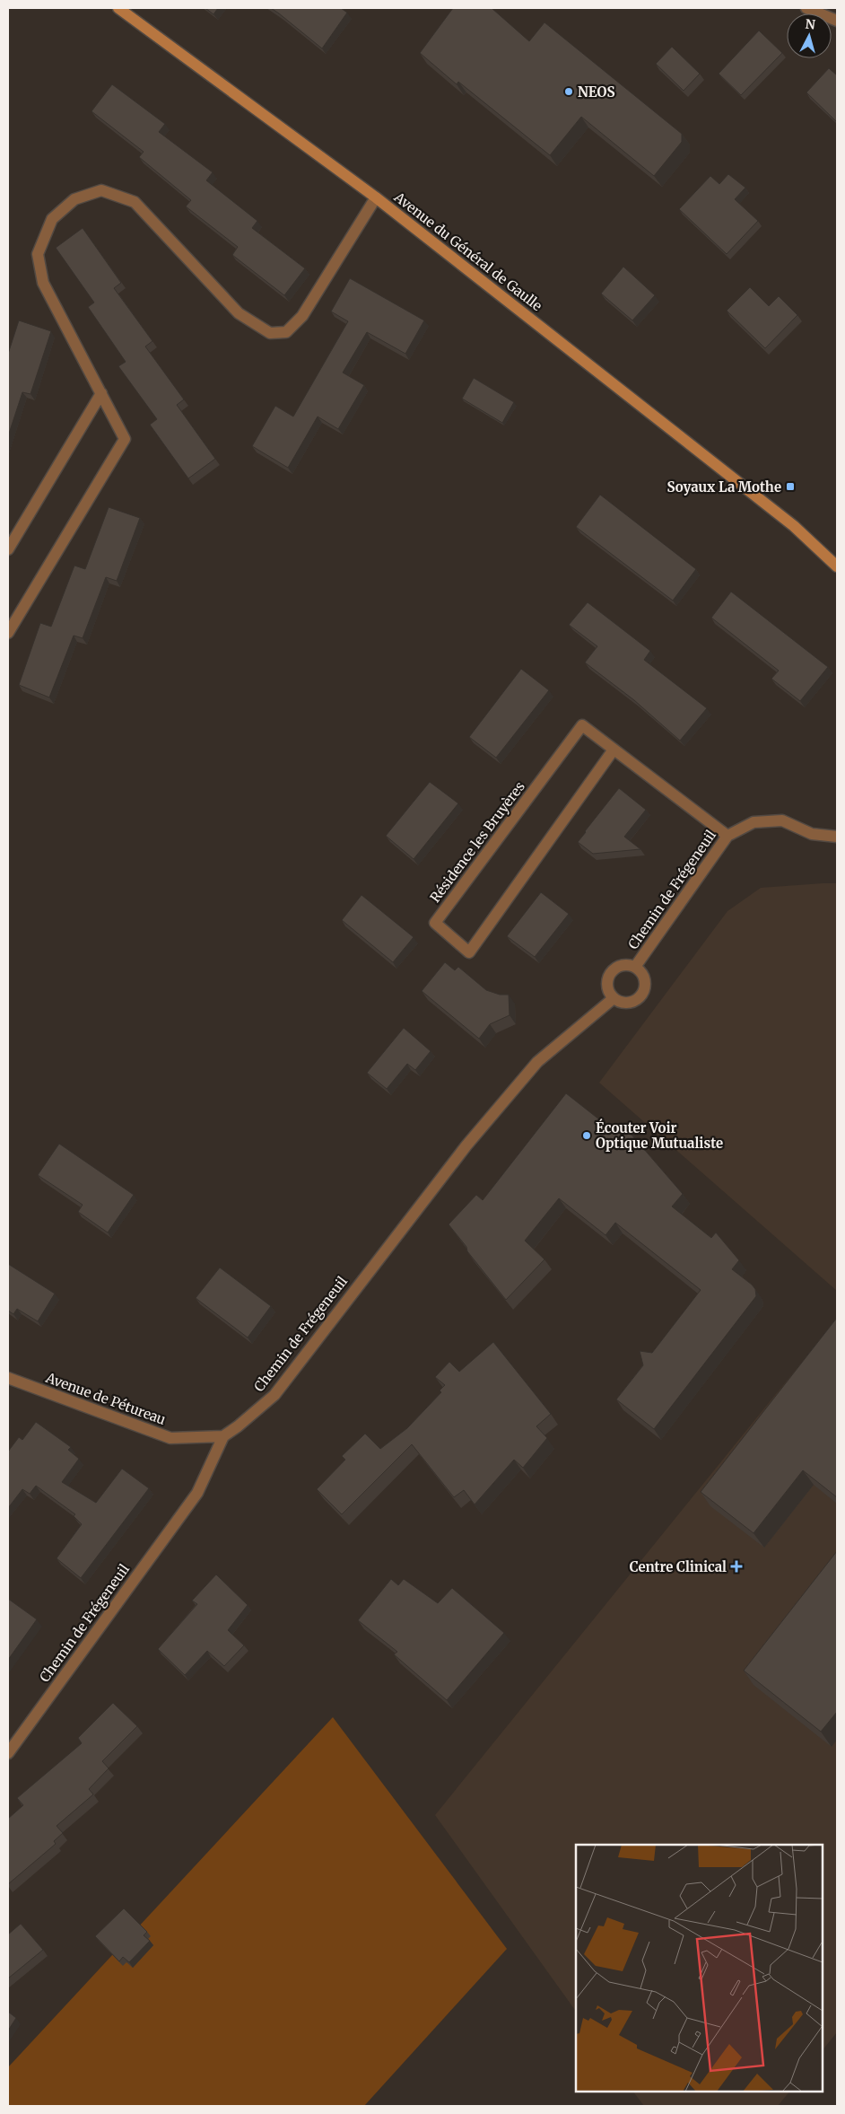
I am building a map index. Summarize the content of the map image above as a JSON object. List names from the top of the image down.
{
  "streets": {
    "main road": ["Avenue du Général de Gaulle"],
    "street": ["Résidence les Bruyères", "Chemin de Frégeneuil", "Avenue de Pétureau"]
  },
  "crossings": [
    ["Résidence les Bruyères", "Chemin de Frégeneuil"],
    ["Chemin de Frégeneuil", "Avenue de Pétureau"]
  ],
  "places": {
    "other": ["NEOS", "Écouter Voir Optique Mutualiste"],
    "transit": ["Soyaux La Mothe"],
    "health": ["Centre Clinical"]
  },
  "north": "top"
}
